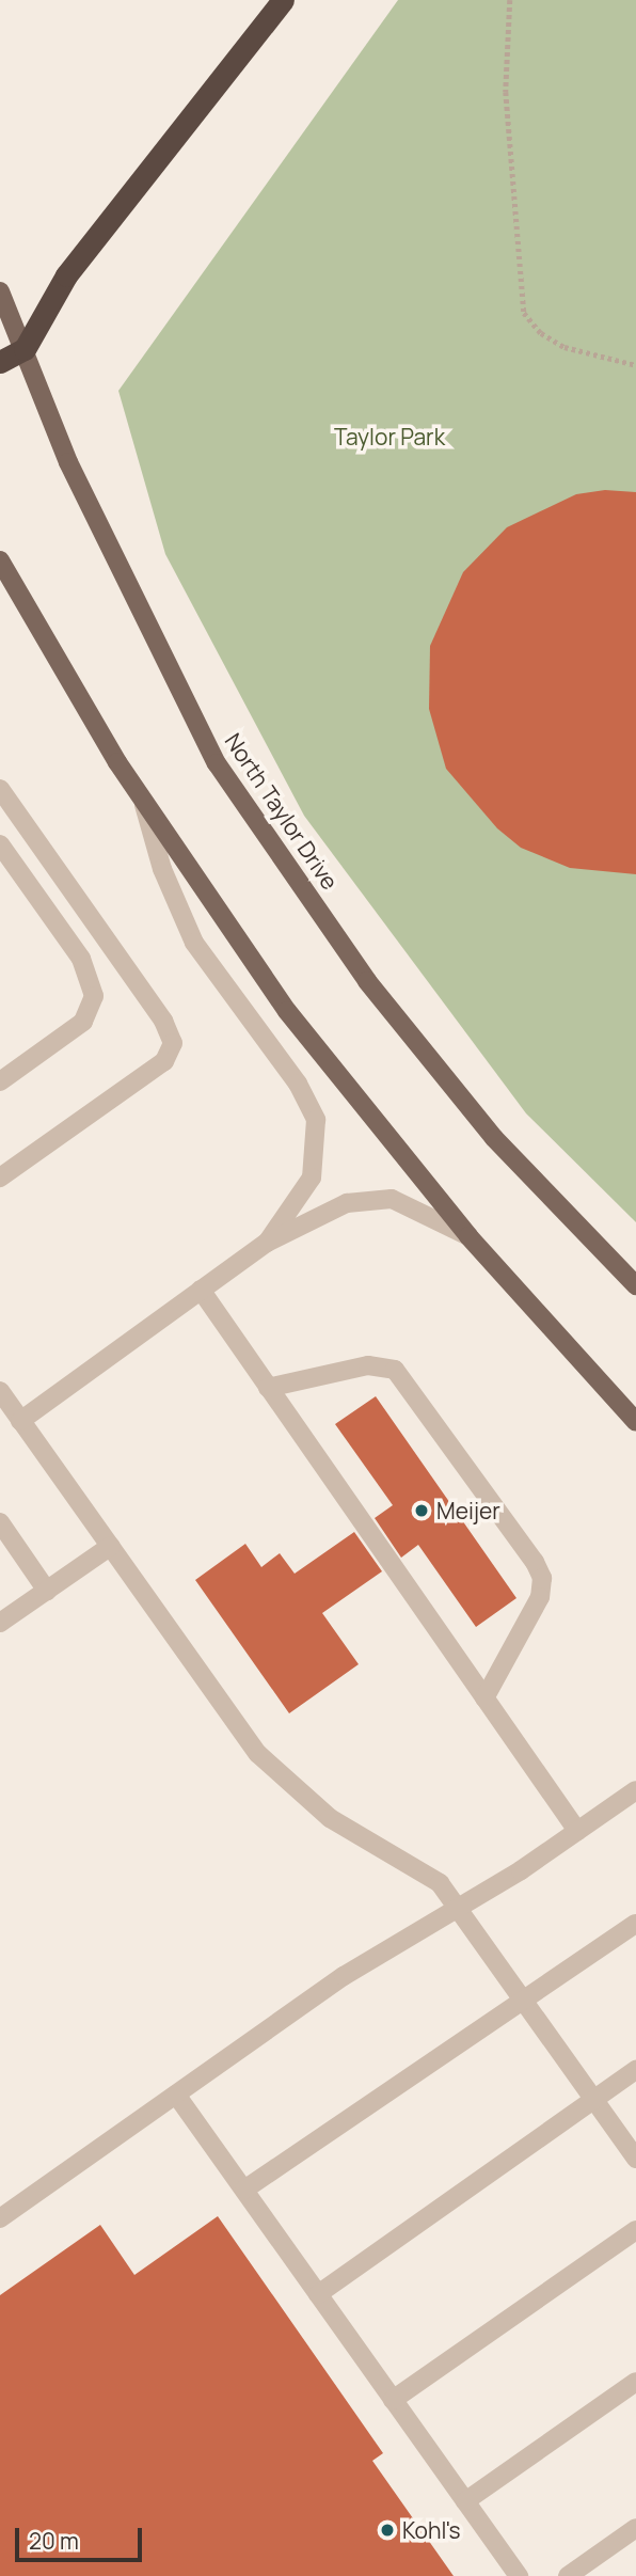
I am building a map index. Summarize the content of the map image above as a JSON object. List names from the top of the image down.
{
  "streets": {
    "main road": ["North Taylor Drive"]
  },
  "parks": ["Taylor Park"],
  "places": ["Meijer", "Kohl's"],
  "scale_bar": "20 m"
}
